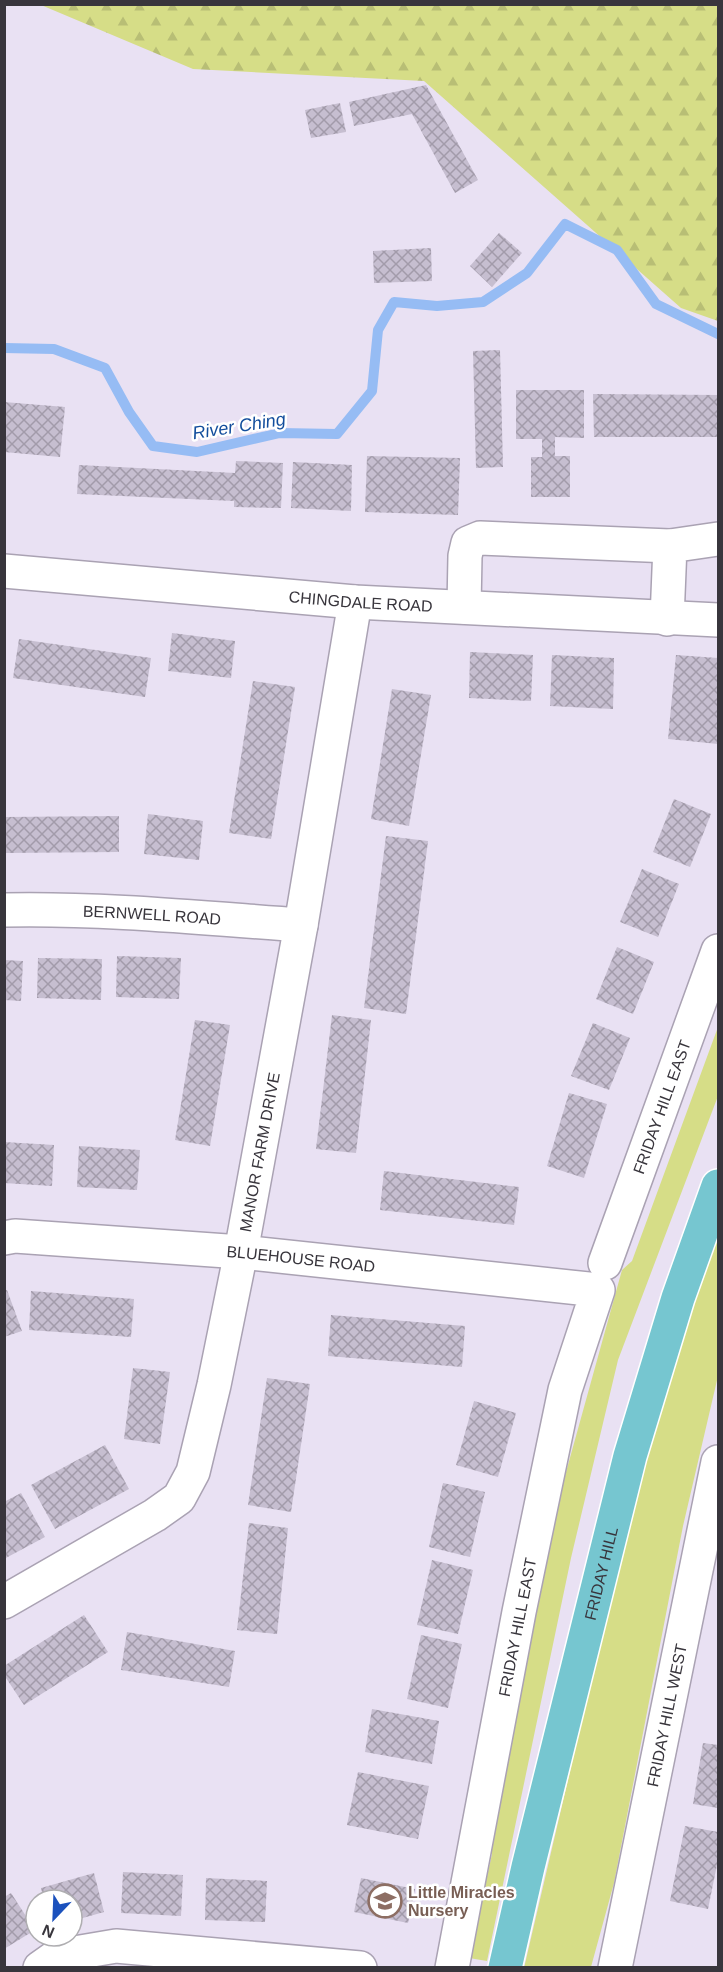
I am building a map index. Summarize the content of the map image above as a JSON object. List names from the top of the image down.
{
  "streets": {
    "main road": ["FRIDAY HILL"],
    "street": [
      "CHINGDALE ROAD",
      "BERNWELL ROAD",
      "FRIDAY HILL EAST",
      "MANOR FARM DRIVE",
      "BLUEHOUSE ROAD",
      "FRIDAY HILL WEST"
    ]
  },
  "crossings": [
    ["CHINGDALE ROAD", "MANOR FARM DRIVE"],
    ["BERNWELL ROAD", "MANOR FARM DRIVE"],
    ["FRIDAY HILL EAST", "BLUEHOUSE ROAD"],
    ["MANOR FARM DRIVE", "BLUEHOUSE ROAD"]
  ],
  "water": ["River Ching"],
  "places": {
    "school or university": ["Little Miracles Nursery"]
  },
  "north": "bottom left"
}
